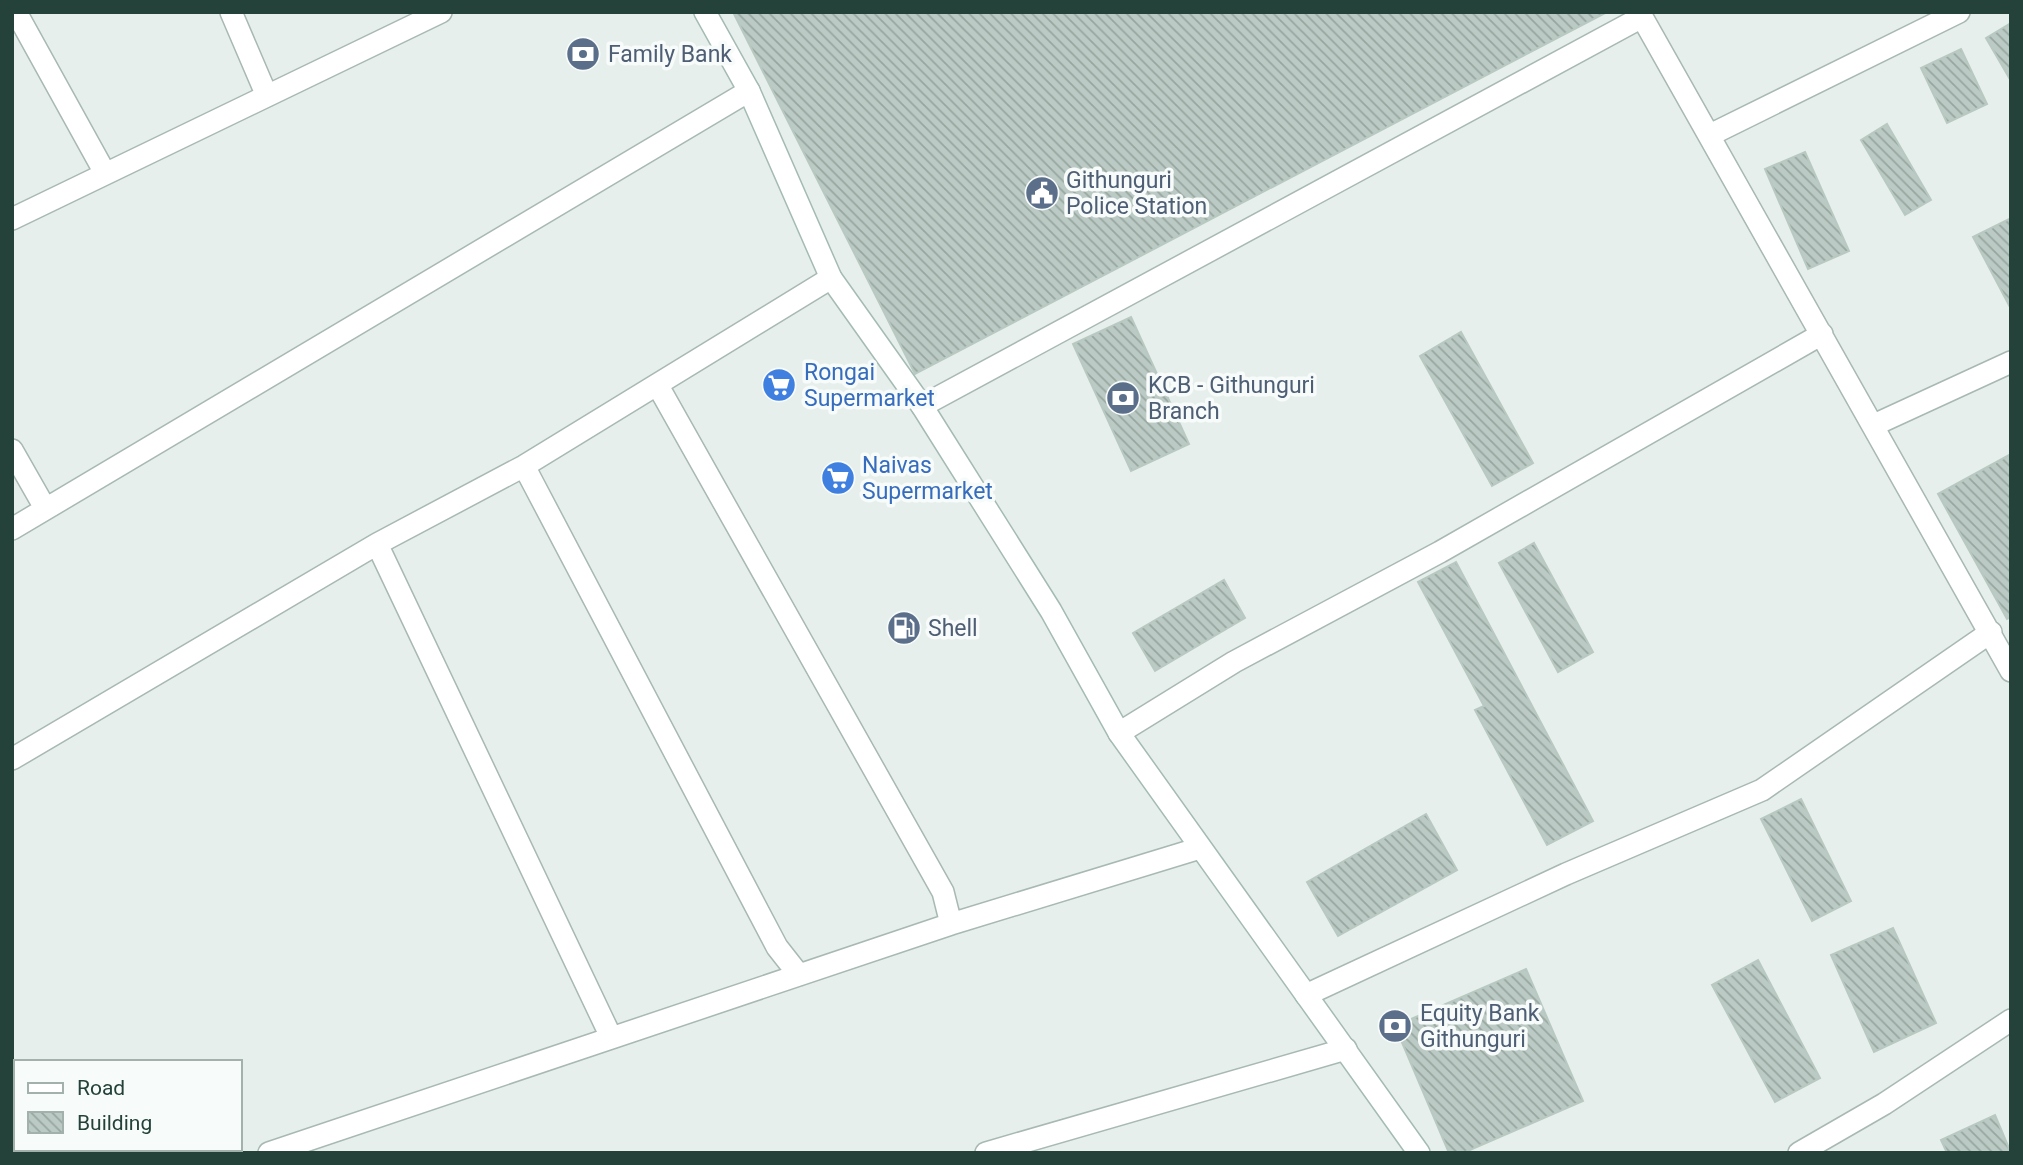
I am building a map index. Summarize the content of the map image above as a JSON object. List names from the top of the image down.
{
  "places": {
    "bank": ["Family Bank", "KCB - Githunguri Branch", "Equity Bank Githunguri"],
    "public building": ["Githunguri Police Station"],
    "supermarket": ["Rongai Supermarket", "Naivas Supermarket"],
    "fuel station": ["Shell"]
  },
  "legend": ["Road", "Building"]
}
